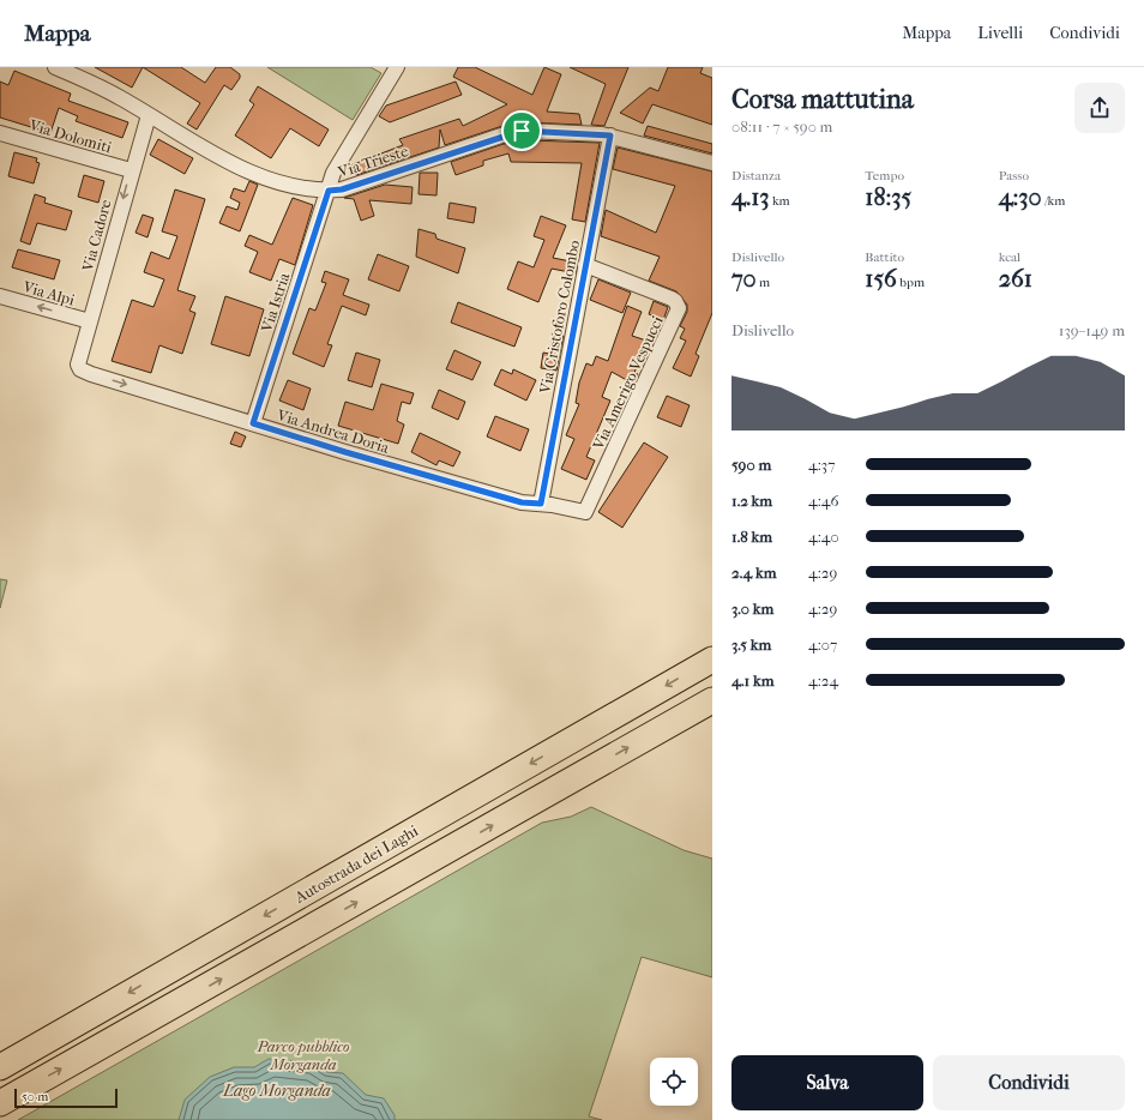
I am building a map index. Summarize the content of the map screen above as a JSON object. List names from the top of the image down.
{
  "streets": {
    "highway": ["Autostrada dei Laghi"],
    "street": [
      "Via Dolomiti",
      "Via Trieste",
      "Via Cadore",
      "Via Alpi",
      "Via Istria",
      "Via Cristoforo Colombo",
      "Via Amerigo Vespucci",
      "Via Andrea Doria"
    ]
  },
  "crossings": [
    ["Via Dolomiti", "Via Cadore"],
    ["Via Trieste", "Via Cadore"],
    ["Via Trieste", "Via Istria"],
    ["Via Trieste", "Via Cristoforo Colombo"],
    ["Via Cadore", "Via Alpi"],
    ["Via Cadore", "Via Andrea Doria"],
    ["Via Istria", "Via Andrea Doria"],
    ["Via Cristoforo Colombo", "Via Amerigo Vespucci"],
    ["Via Cristoforo Colombo", "Via Andrea Doria"],
    ["Via Amerigo Vespucci", "Via Andrea Doria"]
  ],
  "one_way": ["Via Cadore", "Via Alpi"],
  "water": ["Lago Morganda"],
  "parks": ["Parco pubblico Morganda"],
  "scale_bar": "50 m",
  "page": {
    "header": "Mappa",
    "nav": ["Mappa", "Livelli", "Condividi"],
    "heading": ["Corsa mattutina", "08:11 · 7 × 590 m"],
    "stats": [
      ["Distanza", "4.13 km"],
      ["Tempo", "18:35"],
      ["Passo", "4:30 /km"],
      ["Dislivello", "70 m"],
      ["Battito", "156 bpm"],
      ["kcal", "261"]
    ],
    "chart": ["Dislivello", "139–149 m"],
    "list": [
      {
        "name": "590 m",
        "note": "4:37"
      },
      {
        "name": "1.2 km",
        "note": "4:46"
      },
      {
        "name": "1.8 km",
        "note": "4:40"
      },
      {
        "name": "2.4 km",
        "note": "4:29"
      },
      {
        "name": "3.0 km",
        "note": "4:29"
      },
      {
        "name": "3.5 km",
        "note": "4:07"
      },
      {
        "name": "4.1 km",
        "note": "4:24"
      }
    ],
    "buttons": ["Salva", "Condividi"],
    "scale": "50 m"
  }
}
